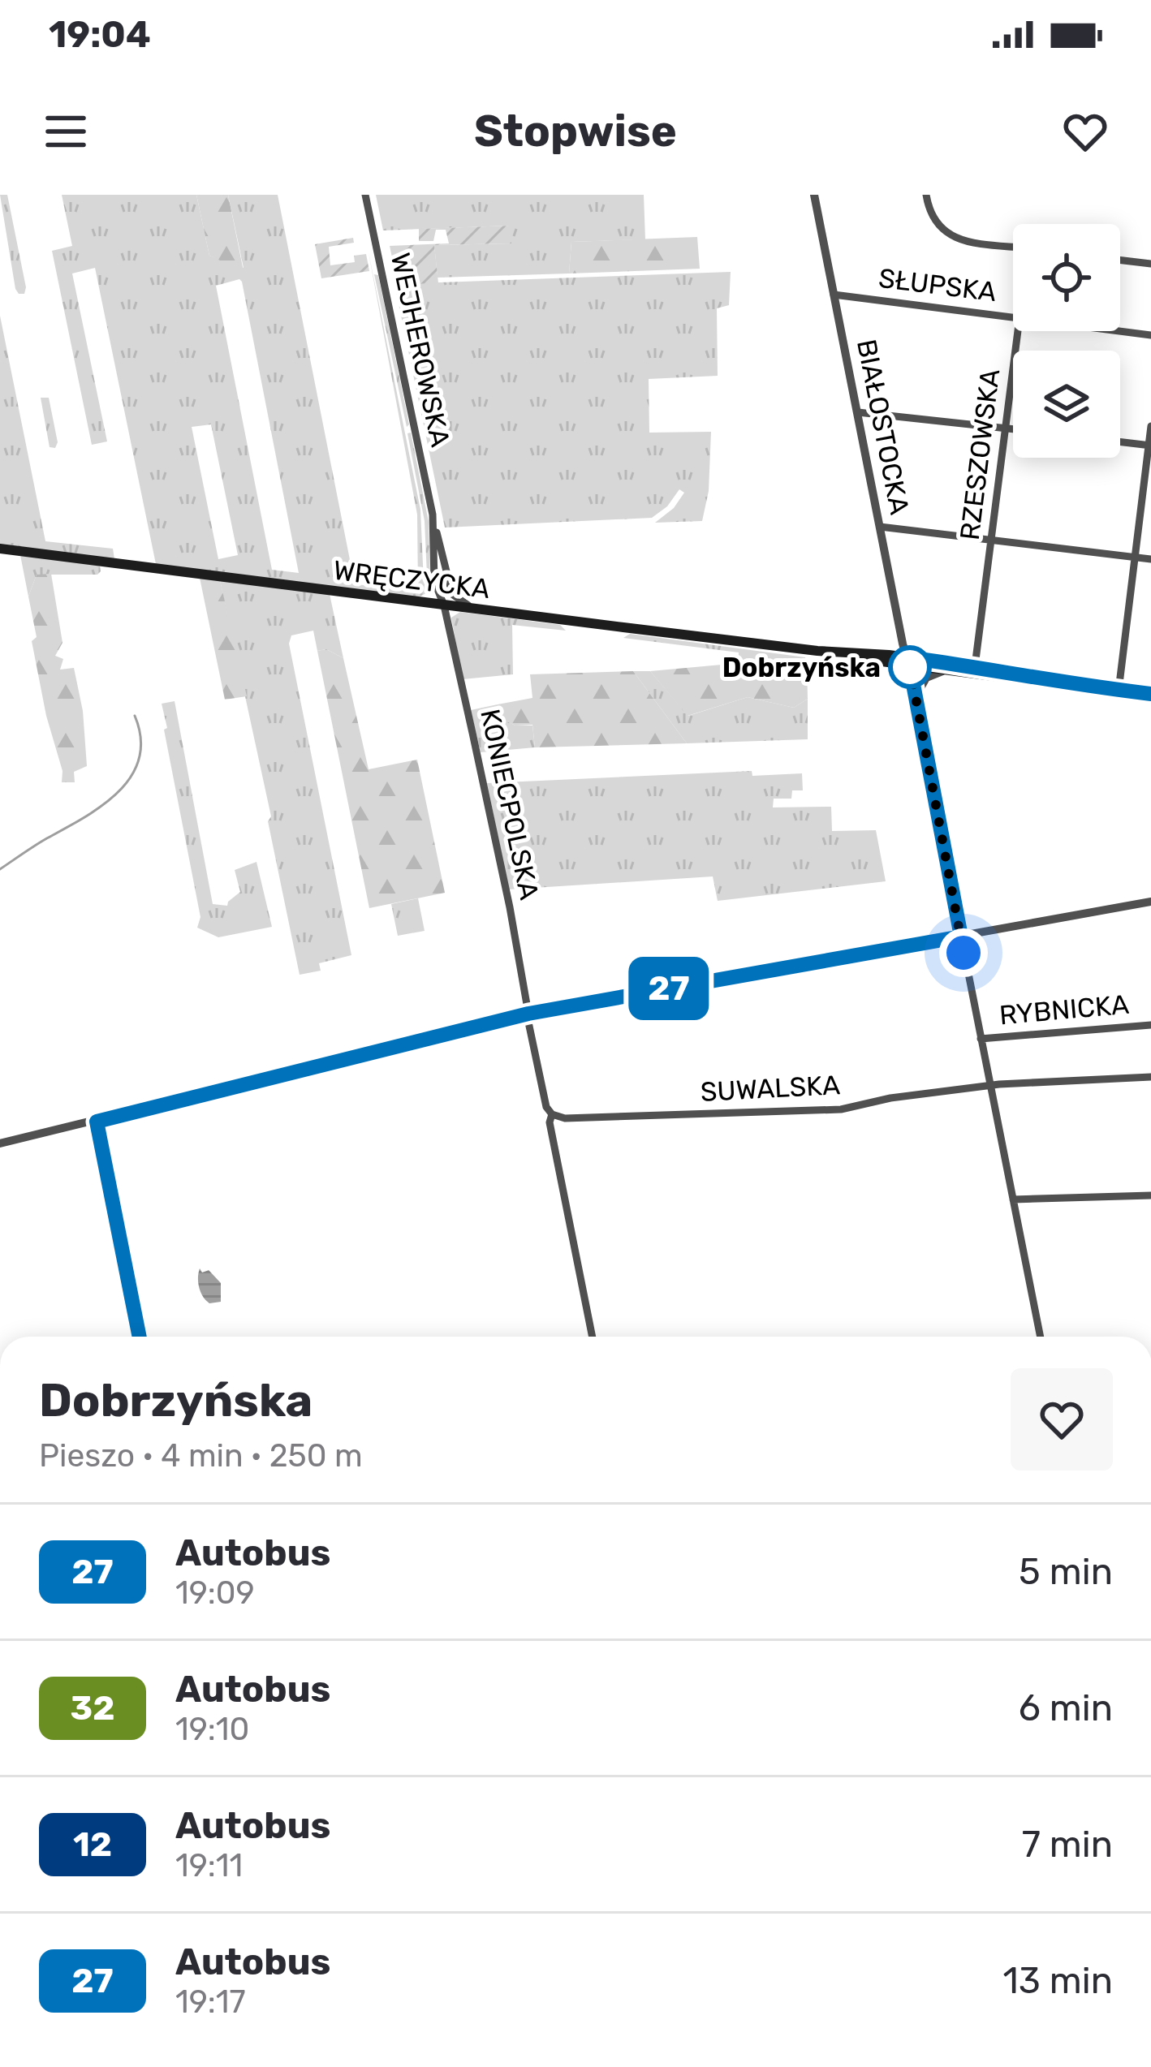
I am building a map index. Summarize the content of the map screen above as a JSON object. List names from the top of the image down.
{
  "streets": {
    "main road": ["WRĘCZYCKA"],
    "street": [
      "SŁUPSKA",
      "WEJHEROWSKA",
      "BIAŁOSTOCKA",
      "RZESZOWSKA",
      "KONIECPOLSKA",
      "RYBNICKA",
      "SUWALSKA"
    ]
  },
  "crossings": [
    ["SŁUPSKA", "BIAŁOSTOCKA"],
    ["WEJHEROWSKA", "WRĘCZYCKA"],
    ["WEJHEROWSKA", "KONIECPOLSKA"],
    ["BIAŁOSTOCKA", "WRĘCZYCKA"],
    ["RZESZOWSKA", "WRĘCZYCKA"],
    ["WRĘCZYCKA", "KONIECPOLSKA"],
    ["KONIECPOLSKA", "SUWALSKA"]
  ],
  "places": ["Dobrzyńska"],
  "lines": ["bus line 27"],
  "page": {
    "status": "19:04",
    "header": "Stopwise",
    "on_map": "27",
    "heading": ["Dobrzyńska", "Pieszo · 4 min · 250 m"],
    "list": [
      {
        "mark": "27",
        "name": "Autobus",
        "note": "19:09",
        "value": "5 min"
      },
      {
        "mark": "32",
        "name": "Autobus",
        "note": "19:10",
        "value": "6 min"
      },
      {
        "mark": "12",
        "name": "Autobus",
        "note": "19:11",
        "value": "7 min"
      },
      {
        "mark": "27",
        "name": "Autobus",
        "note": "19:17",
        "value": "13 min"
      }
    ]
  }
}
